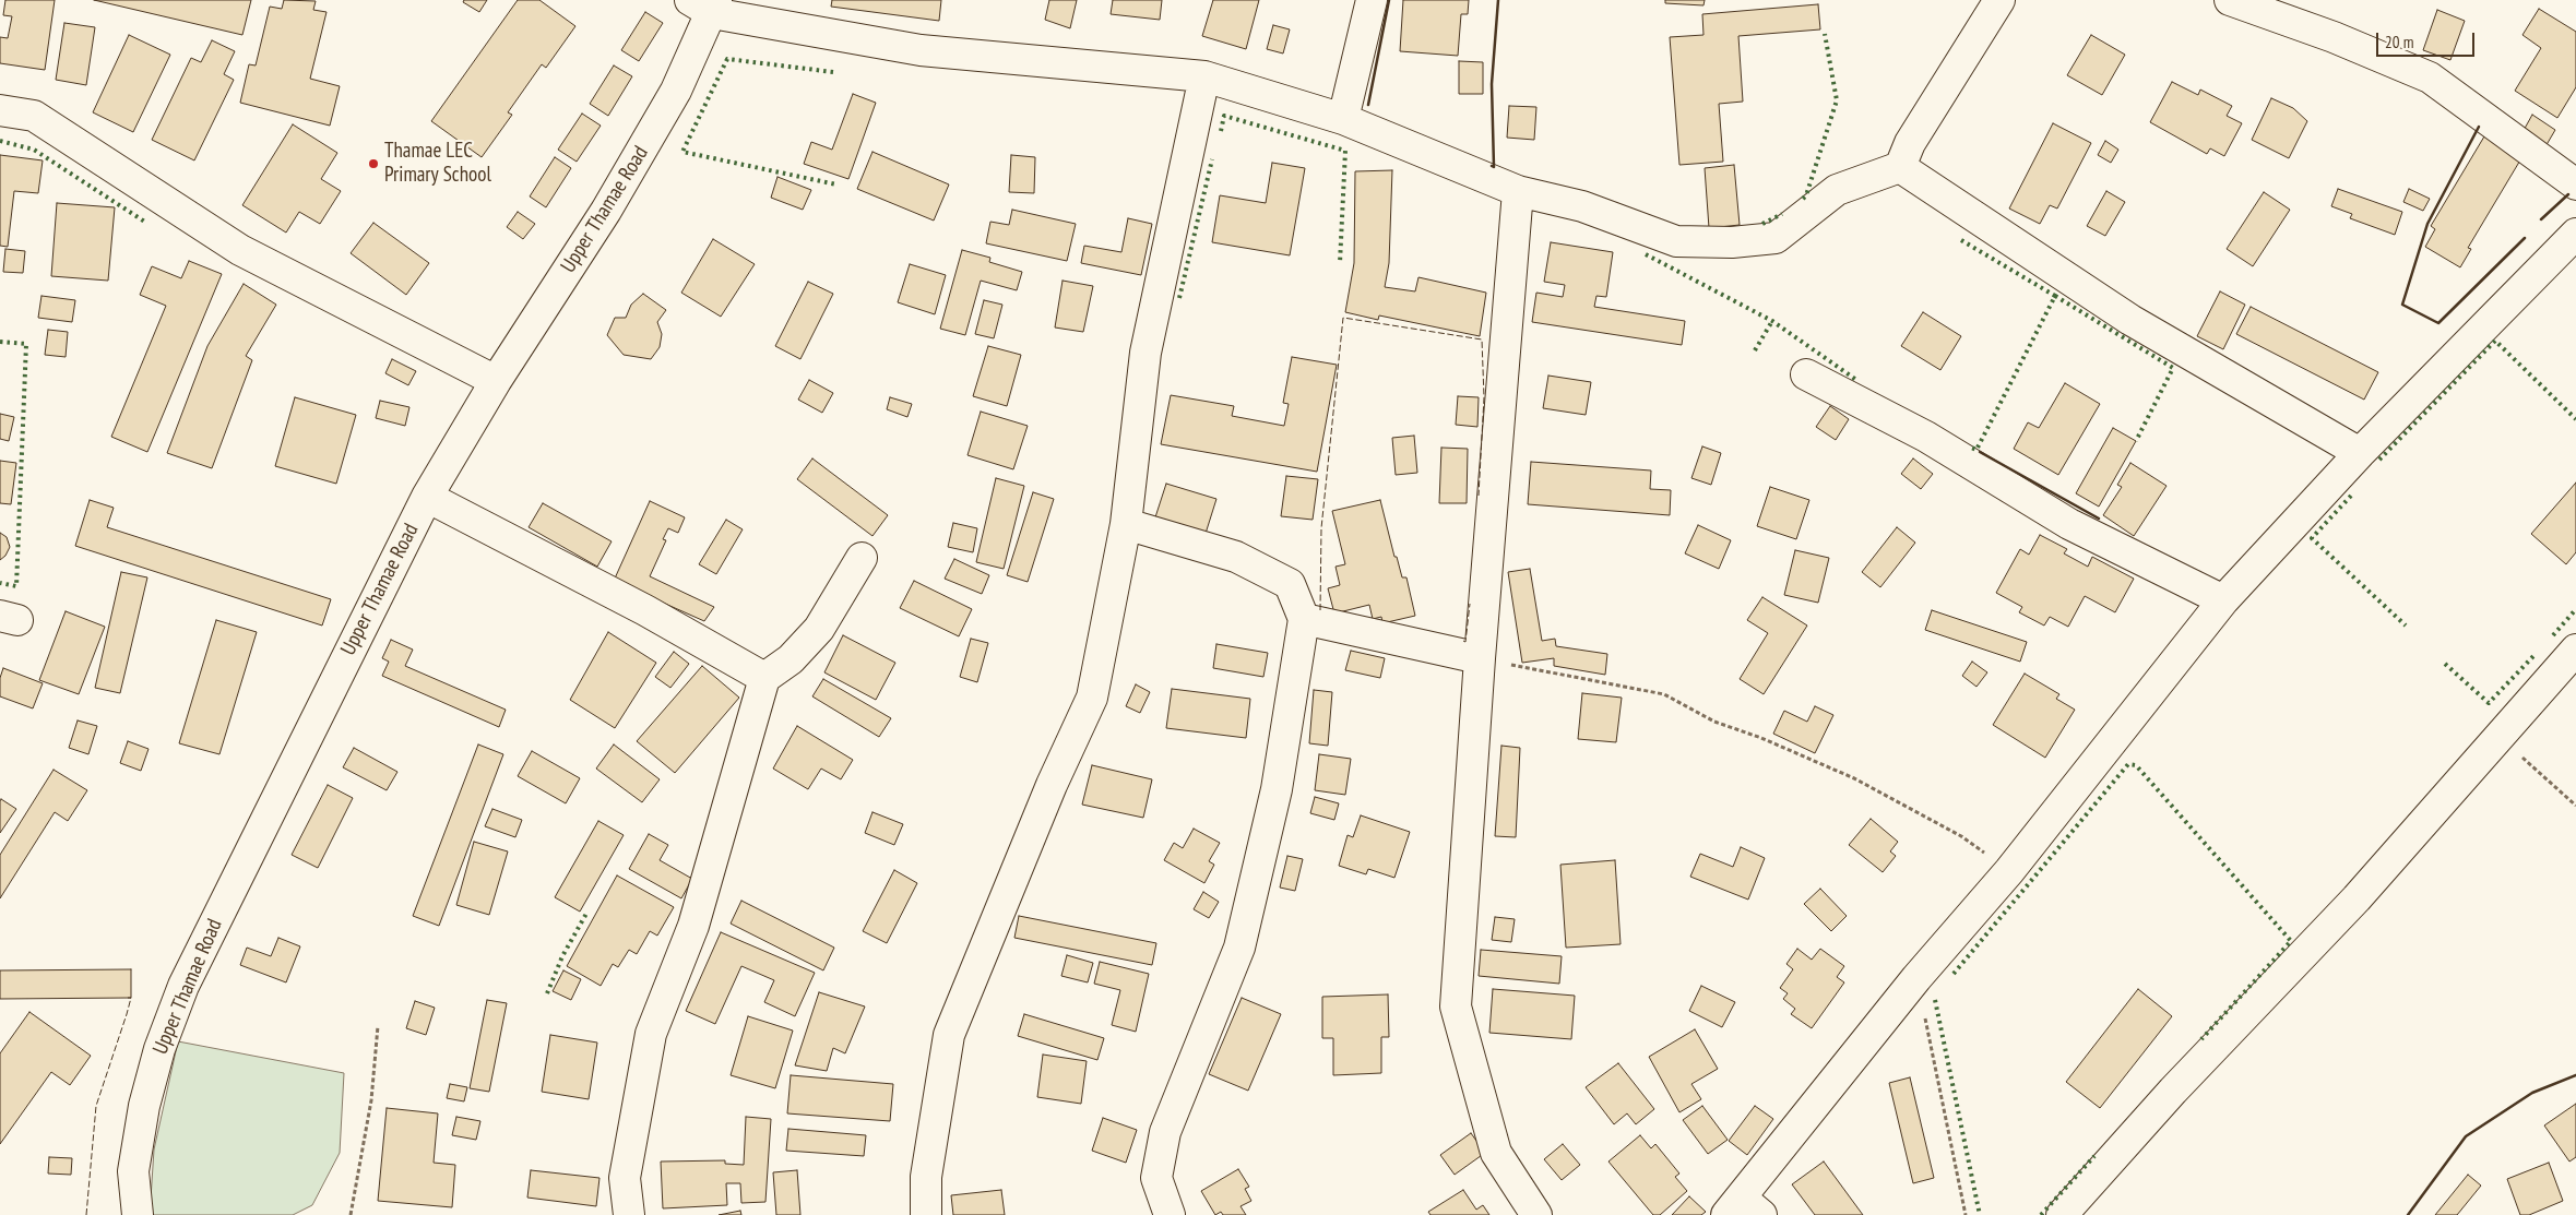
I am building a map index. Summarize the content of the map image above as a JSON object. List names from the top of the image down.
{
  "streets": {
    "street": ["Upper Thamae Road"]
  },
  "places": ["Thamae LEC Primary School"],
  "scale_bar": "20 m"
}
